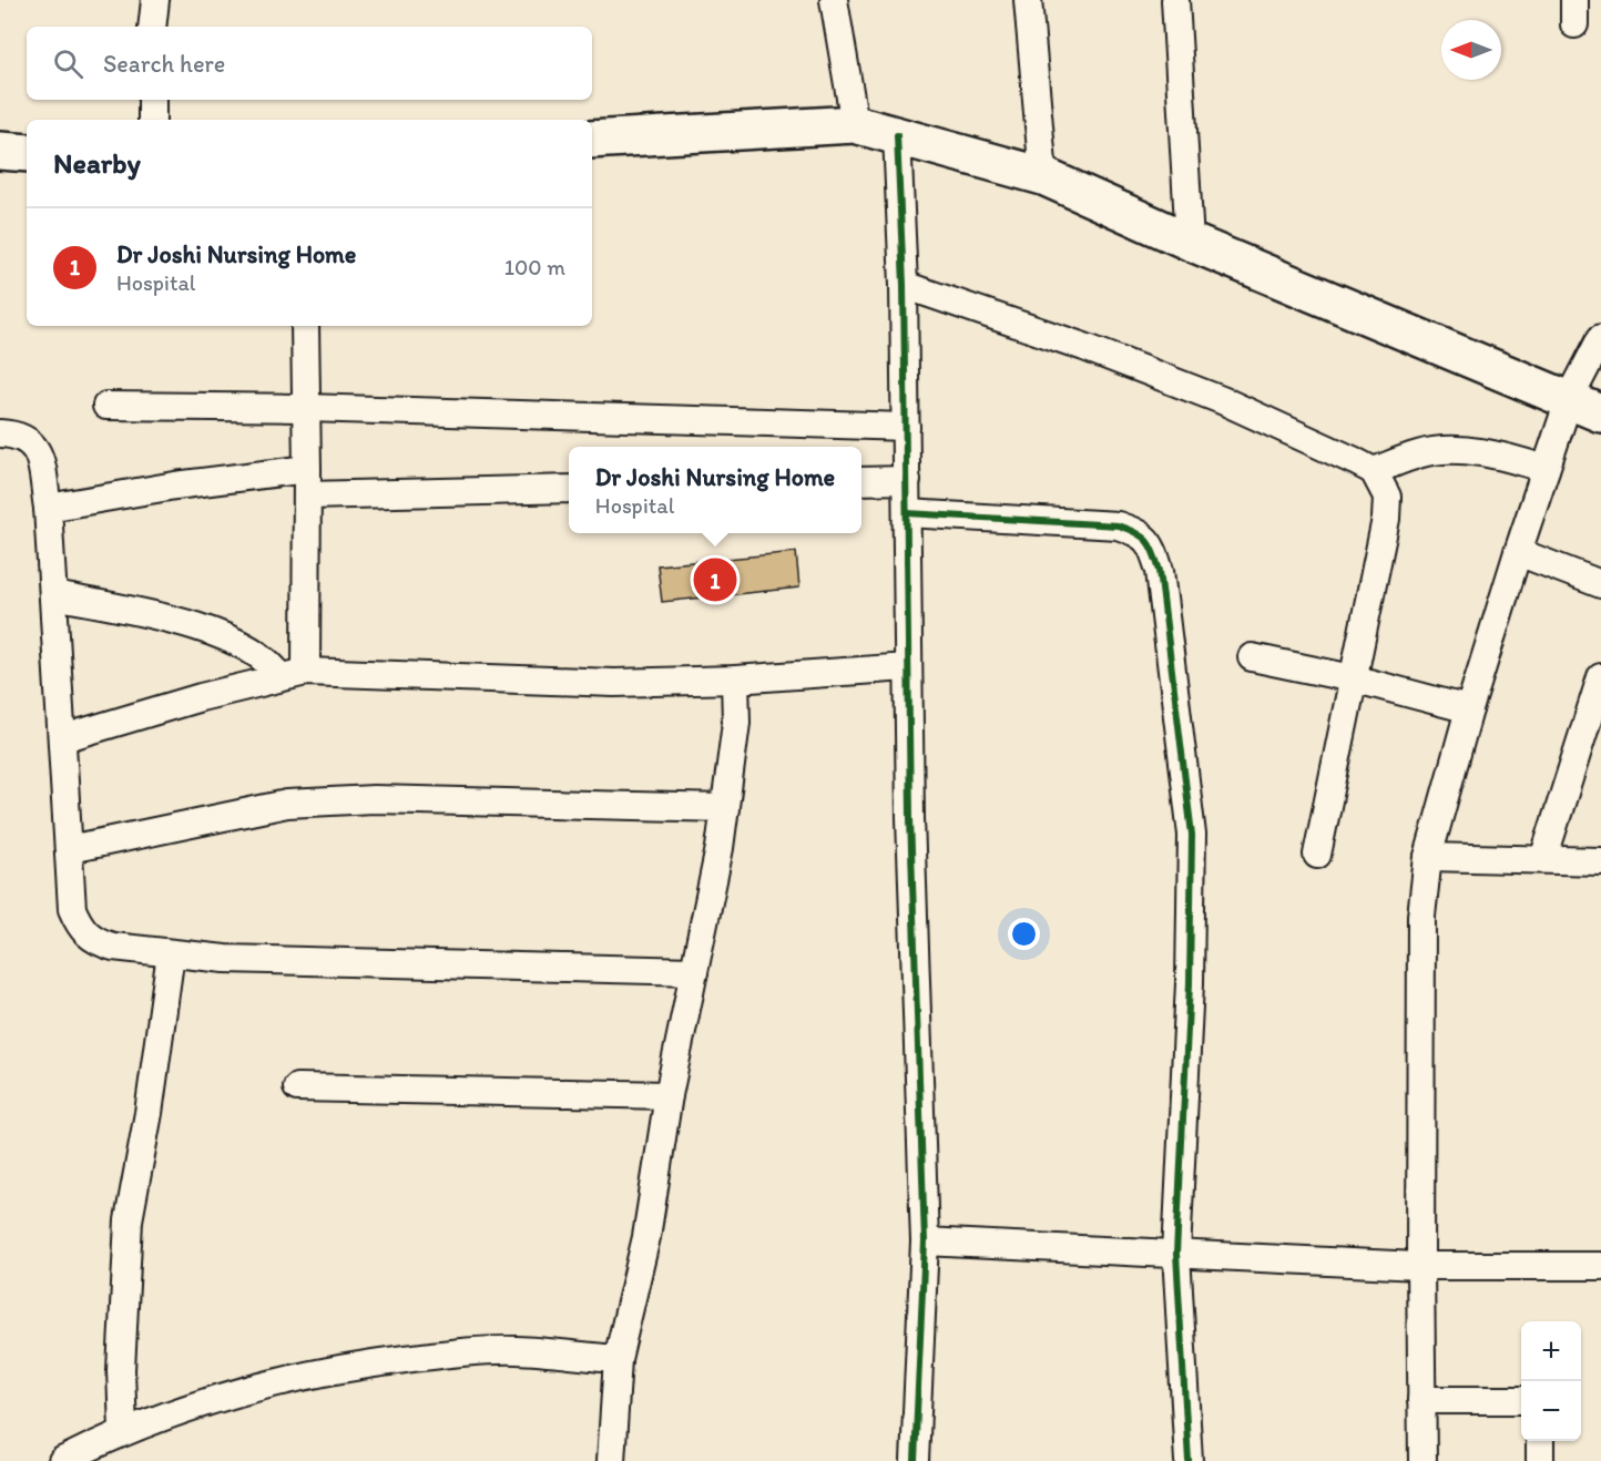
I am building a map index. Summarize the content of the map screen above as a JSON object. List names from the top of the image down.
{
  "north": "left",
  "page": {
    "search": "Search here",
    "heading": "Nearby",
    "list": [
      {
        "mark": "1",
        "name": "Dr Joshi Nursing Home",
        "note": "Hospital",
        "value": "100 m"
      }
    ],
    "popup": ["Dr Joshi Nursing Home", "Hospital"],
    "pins": "1",
    "map_buttons": ["+", "−"]
  }
}
